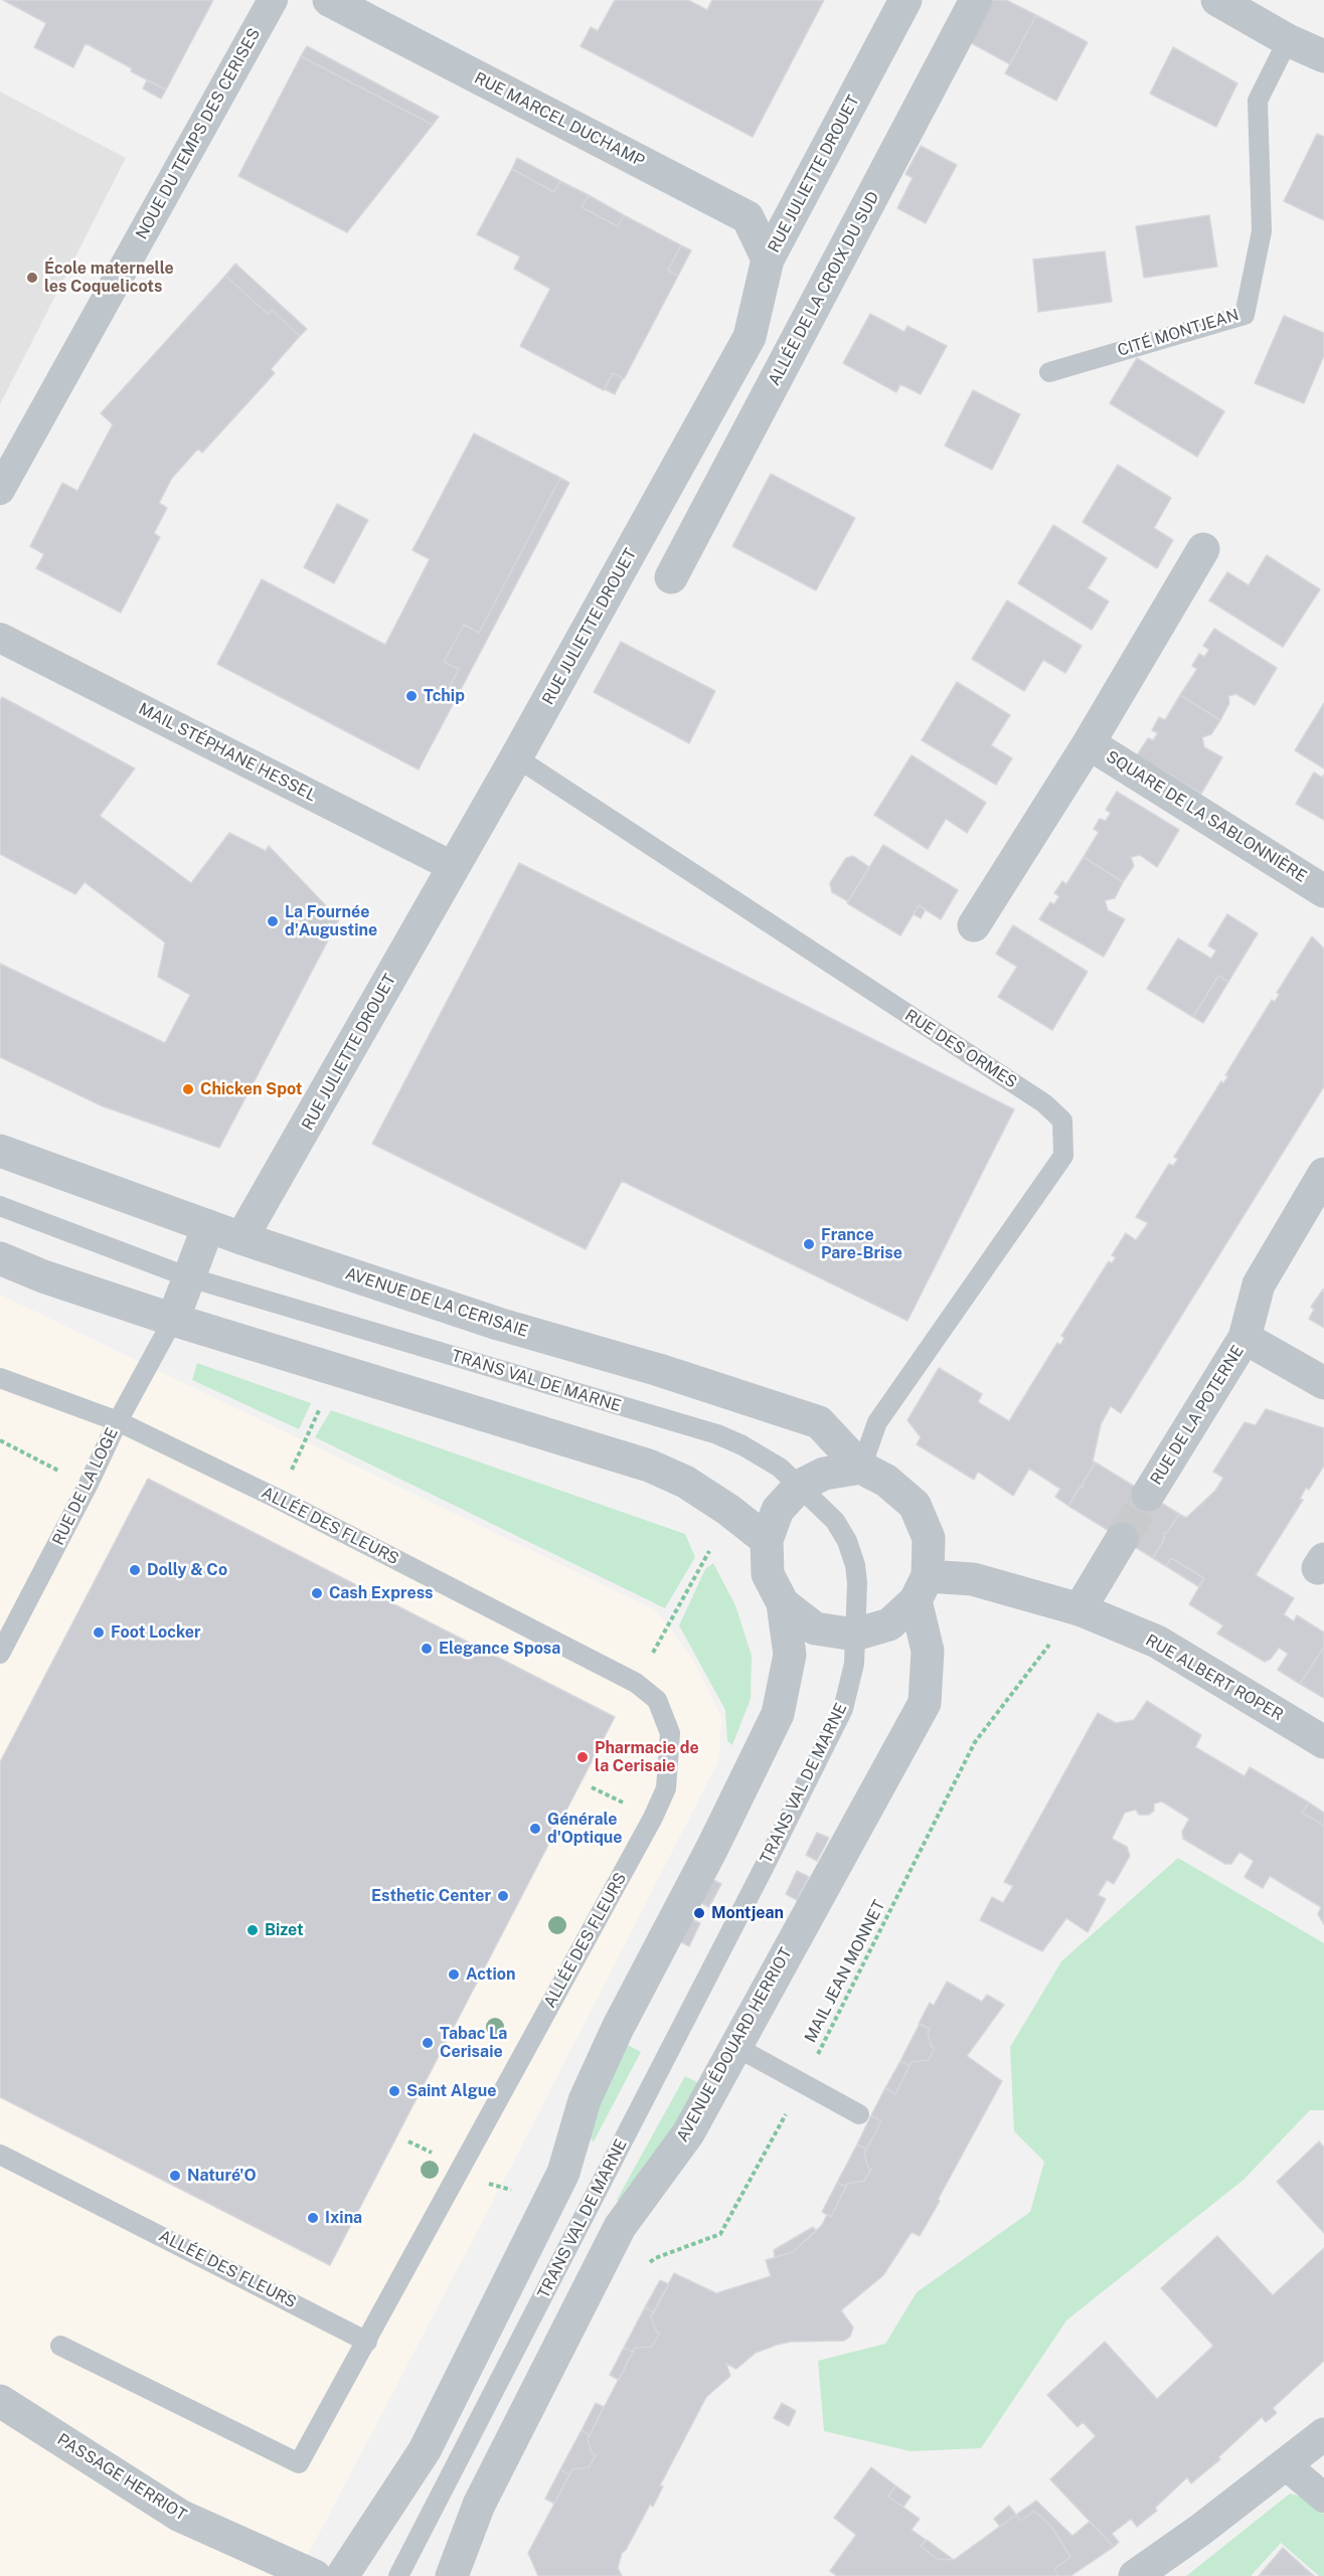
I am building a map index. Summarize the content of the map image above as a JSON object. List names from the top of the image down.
{
  "streets": {
    "street": [
      "RUE MARCEL DUCHAMP",
      "NOUE DU TEMPS DES CERISES",
      "RUE JULIETTE DROUET",
      "ALLÉE DE LA CROIX DU SUD",
      "MAIL STÉPHANE HESSEL",
      "SQUARE DE LA SABLONNIÈRE",
      "AVENUE DE LA CERISAIE",
      "RUE DE LA POTERNE",
      "RUE ALBERT ROPER",
      "AVENUE ÉDOUARD HERRIOT",
      "PASSAGE HERRIOT"
    ],
    "lane": [
      "CITÉ MONTJEAN",
      "RUE DES ORMES",
      "TRANS VAL DE MARNE",
      "RUE DE LA LOGE",
      "ALLÉE DES FLEURS"
    ],
    "path": ["MAIL JEAN MONNET"]
  },
  "crossings": [
    ["RUE MARCEL DUCHAMP", "RUE JULIETTE DROUET"],
    ["RUE JULIETTE DROUET", "MAIL STÉPHANE HESSEL"],
    ["RUE JULIETTE DROUET", "RUE DES ORMES"],
    ["RUE JULIETTE DROUET", "AVENUE DE LA CERISAIE"],
    ["RUE DES ORMES", "AVENUE DE LA CERISAIE"],
    ["AVENUE DE LA CERISAIE", "RUE ALBERT ROPER"],
    ["AVENUE DE LA CERISAIE", "AVENUE ÉDOUARD HERRIOT"],
    ["RUE DE LA LOGE", "ALLÉE DES FLEURS"],
    ["RUE ALBERT ROPER", "MAIL JEAN MONNET"],
    ["RUE ALBERT ROPER", "AVENUE ÉDOUARD HERRIOT"],
    ["MAIL JEAN MONNET", "AVENUE ÉDOUARD HERRIOT"]
  ],
  "places": [
    "École maternelle les Coquelicots",
    "Tchip",
    "La Fournée d'Augustine",
    "Chicken Spot",
    "France Pare-Brise",
    "Dolly & Co",
    "Cash Express",
    "Foot Locker",
    "Elegance Sposa",
    "Pharmacie de la Cerisaie",
    "Générale d'Optique",
    "Esthetic Center",
    "Montjean",
    "Bizet",
    "Action",
    "Tabac La Cerisaie",
    "Saint Algue",
    "Naturé'O",
    "Ixina"
  ]
}
